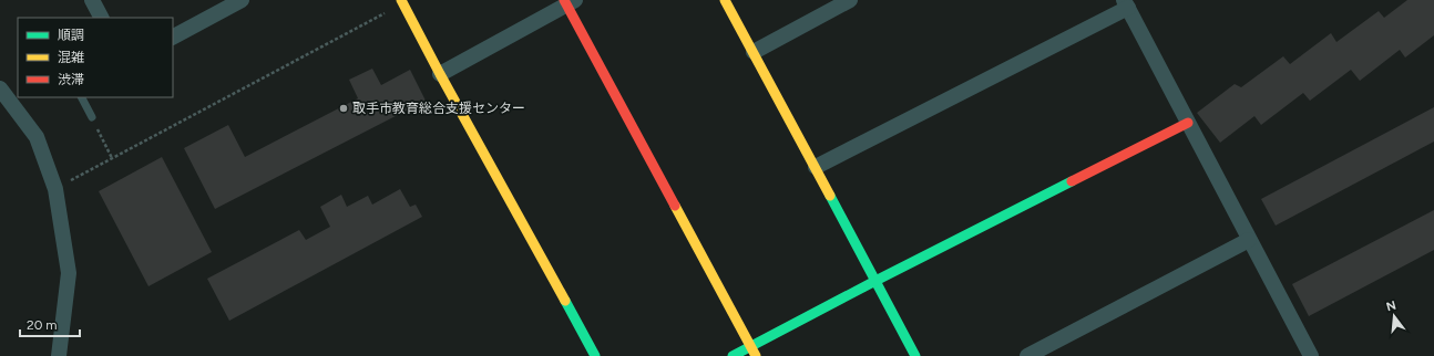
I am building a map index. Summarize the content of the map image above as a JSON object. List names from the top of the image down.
{
  "places": ["取手市教育総合支援センター"],
  "legend": ["順調", "混雑", "渋滞"],
  "scale_bar": "20 m",
  "north": "top"
}
